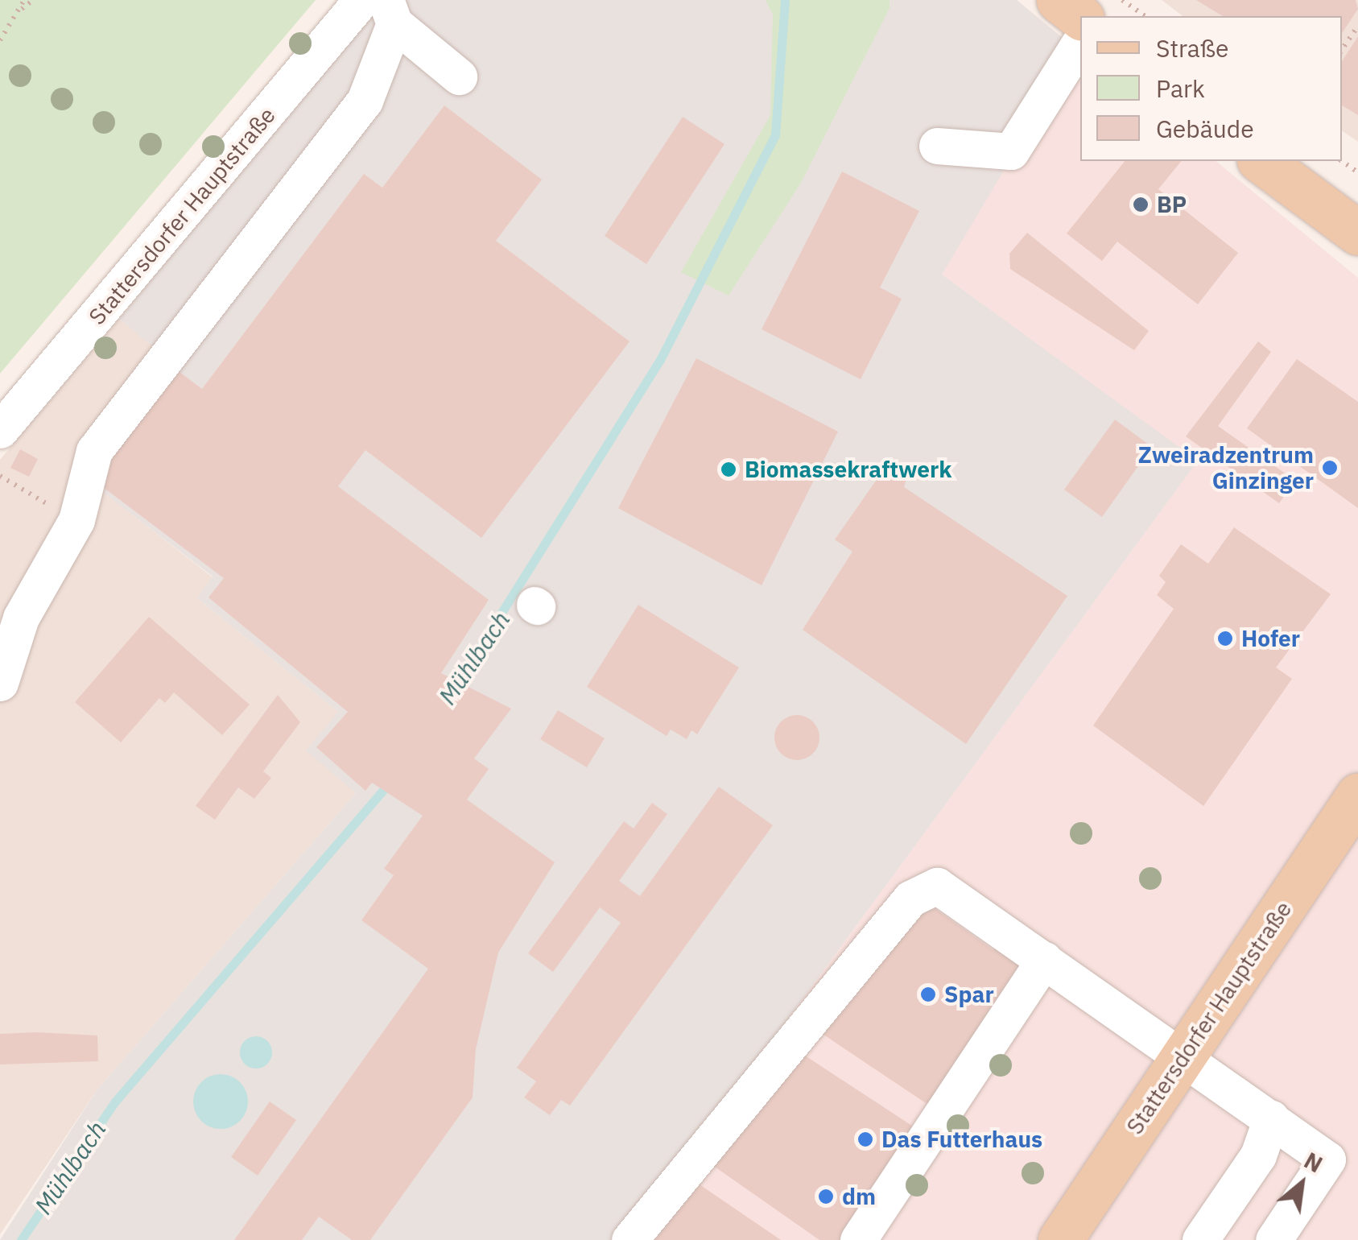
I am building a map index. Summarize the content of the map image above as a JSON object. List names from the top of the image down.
{
  "streets": {
    "main road": ["Stattersdorfer Hauptstraße"]
  },
  "water": ["Mühlbach"],
  "places": [
    "BP",
    "Zweiradzentrum Ginzinger",
    "Biomassekraftwerk",
    "Hofer",
    "Spar",
    "Das Futterhaus",
    "dm"
  ],
  "legend": ["Straße", "Park", "Gebäude"],
  "north": "top right"
}
